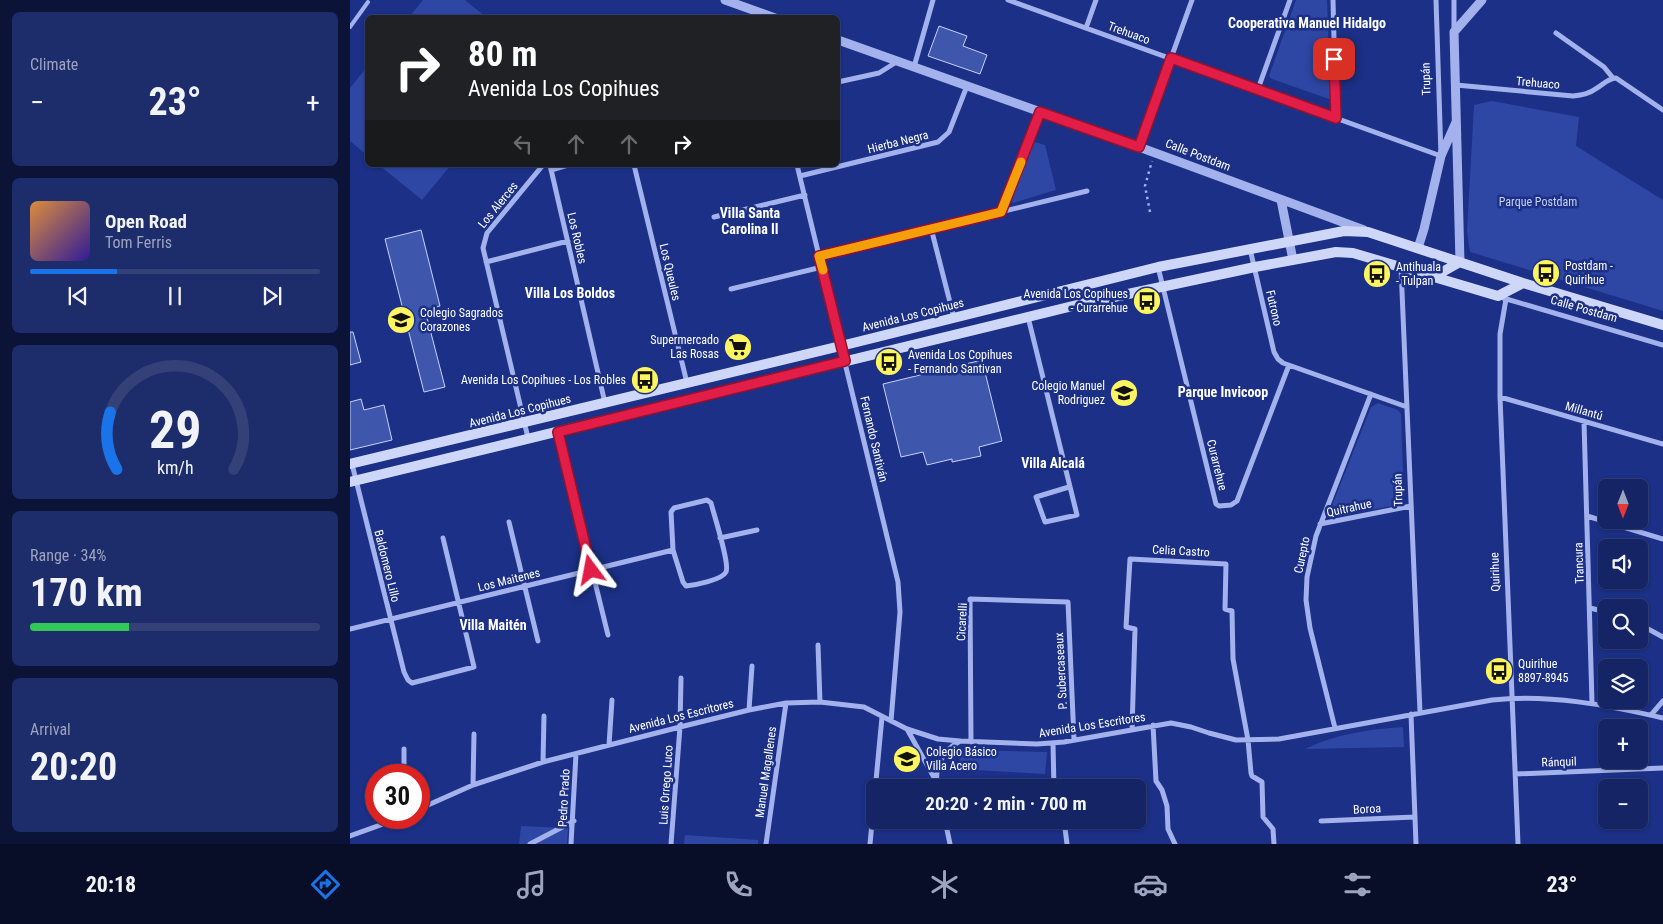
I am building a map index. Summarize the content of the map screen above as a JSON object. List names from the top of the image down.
{
  "streets": {
    "main road": ["Calle Postdam", "Avenida Los Copihues"],
    "street": [
      "Trehuaco",
      "Trupán",
      "Hierba Negra",
      "Los Alerces",
      "Los Robles",
      "Los Queules",
      "Futrono",
      "Millantú",
      "Fernando Santiván",
      "Curarrehue",
      "Quitrahue",
      "Celia Castro",
      "Curepto",
      "Trancura",
      "Baldomero Lillo",
      "Quirihue",
      "Los Maitenes",
      "Cicarelli",
      "P. Subercaseaux",
      "Avenida Los Escritores",
      "Ránquil",
      "Manuel Magallenes",
      "Luis Orrego Luco",
      "Pedro Prado",
      "Boroa"
    ]
  },
  "crossings": [
    ["Trehuaco", "Trupán"],
    ["Trupán", "Calle Postdam"],
    ["Trupán", "Quitrahue"],
    ["Trupán", "Avenida Los Escritores"],
    ["Hierba Negra", "Calle Postdam"],
    ["Hierba Negra", "Fernando Santiván"],
    ["Calle Postdam", "Avenida Los Copihues"],
    ["Calle Postdam", "Quirihue"],
    ["Los Alerces", "Avenida Los Copihues"],
    ["Los Robles", "Avenida Los Copihues"],
    ["Los Queules", "Avenida Los Copihues"],
    ["Futrono", "Avenida Los Copihues"],
    ["Futrono", "Curarrehue"],
    ["Avenida Los Copihues", "Fernando Santiván"],
    ["Avenida Los Copihues", "Curarrehue"],
    ["Avenida Los Copihues", "Baldomero Lillo"],
    ["Millantú", "Trancura"],
    ["Millantú", "Quirihue"],
    ["Fernando Santiván", "Avenida Los Escritores"],
    ["Quitrahue", "Curepto"],
    ["Celia Castro", "Avenida Los Escritores"],
    ["Curepto", "Avenida Los Escritores"],
    ["Trancura", "Avenida Los Escritores"],
    ["Baldomero Lillo", "Los Maitenes"],
    ["Quirihue", "Avenida Los Escritores"],
    ["Quirihue", "Ránquil"],
    ["Cicarelli", "P. Subercaseaux"],
    ["Cicarelli", "Avenida Los Escritores"],
    ["P. Subercaseaux", "Avenida Los Escritores"],
    ["Avenida Los Escritores", "Manuel Magallenes"],
    ["Avenida Los Escritores", "Luis Orrego Luco"],
    ["Avenida Los Escritores", "Pedro Prado"]
  ],
  "districts": [
    "Cooperativa Manuel Hidalgo",
    "Villa Santa Carolina II",
    "Villa Los Boldos",
    "Parque Invicoop",
    "Villa Alcalá",
    "Villa Maitén"
  ],
  "parks": ["Parque Postdam"],
  "places": {
    "bus stop": [
      "Postdam - Quirihue",
      "Antihuala - Tulpan",
      "Avenida Los Copihues - Curarrehue",
      "Avenida Los Copihues - Fernando Santivan",
      "Avenida Los Copihues - Los Robles",
      "Quirihue 8897-8945"
    ],
    "school or university": ["Colegio Sagrados Corazones", "Colegio Manuel Rodriguez", "Colegio Básico Villa Acero"],
    "supermarket": ["Supermercado Las Rosas"]
  },
  "north": "bottom",
  "page": {
    "tile": [
      "Climate",
      ["Range · 34%", "170 km"],
      ["Arrival", "20:20"]
    ],
    "turn": ["80 m", "Avenida Los Copihues"],
    "heat": ["−", "23°", "+"],
    "song": ["Open Road", "Tom Ferris"],
    "map_buttons": ["+", "−"],
    "limit": "30",
    "trip": "20:20 · 2 min · 700 m",
    "tabs": ["20:18", "23°"],
    "gauge": ["29", "km/h"]
  }
}
